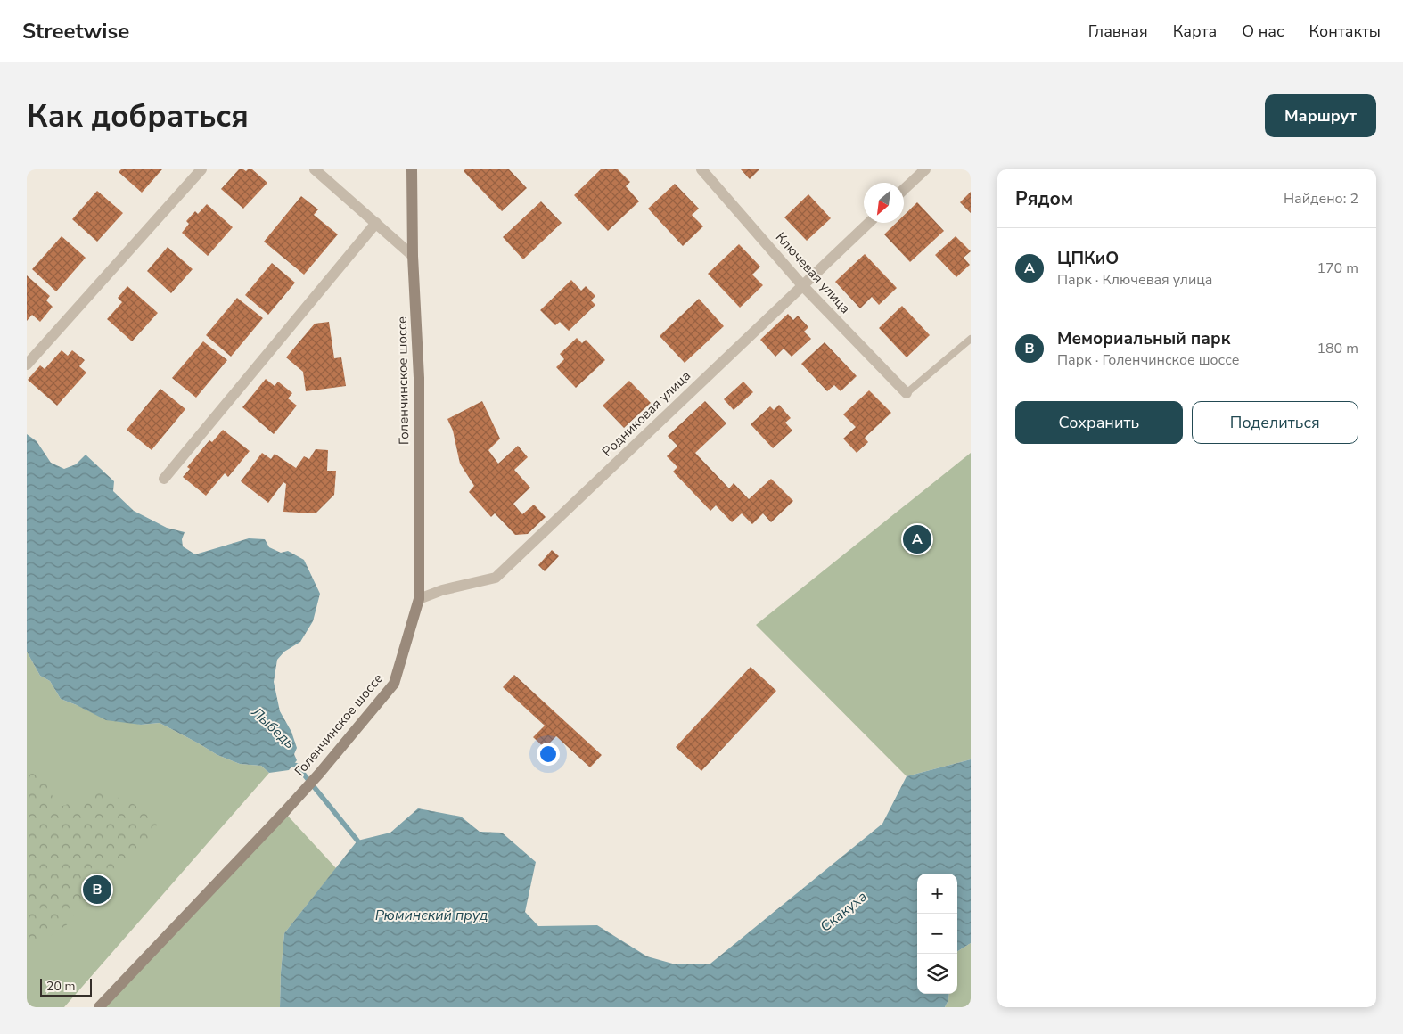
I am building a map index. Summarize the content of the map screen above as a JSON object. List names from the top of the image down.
{
  "streets": {
    "street": ["Ключевая улица", "Голенчинское шоссе", "Родниковая улица"]
  },
  "crossings": [
    ["Ключевая улица", "Родниковая улица"],
    ["Голенчинское шоссе", "Родниковая улица"]
  ],
  "water": ["Лыбедь", "Скакуха", "Рюминский пруд"],
  "scale_bar": "20 m",
  "north": "bottom left",
  "page": {
    "header": "Streetwise",
    "nav": [
      "Главная",
      "Карта",
      "О нас",
      "Контакты"
    ],
    "buttons": [
      "Маршрут",
      ["Сохранить", "Поделиться"]
    ],
    "title": "Как добраться",
    "heading": ["Рядом", "Найдено: 2"],
    "list": [
      {
        "mark": "A",
        "name": "ЦПКиО",
        "note": "Парк · Ключевая улица",
        "value": "170 m"
      },
      {
        "mark": "B",
        "name": "Мемориальный парк",
        "note": "Парк · Голенчинское шоссе",
        "value": "180 m"
      }
    ],
    "pins": ["A", "B"],
    "map_buttons": ["+", "−"],
    "scale": "20 m"
  }
}
